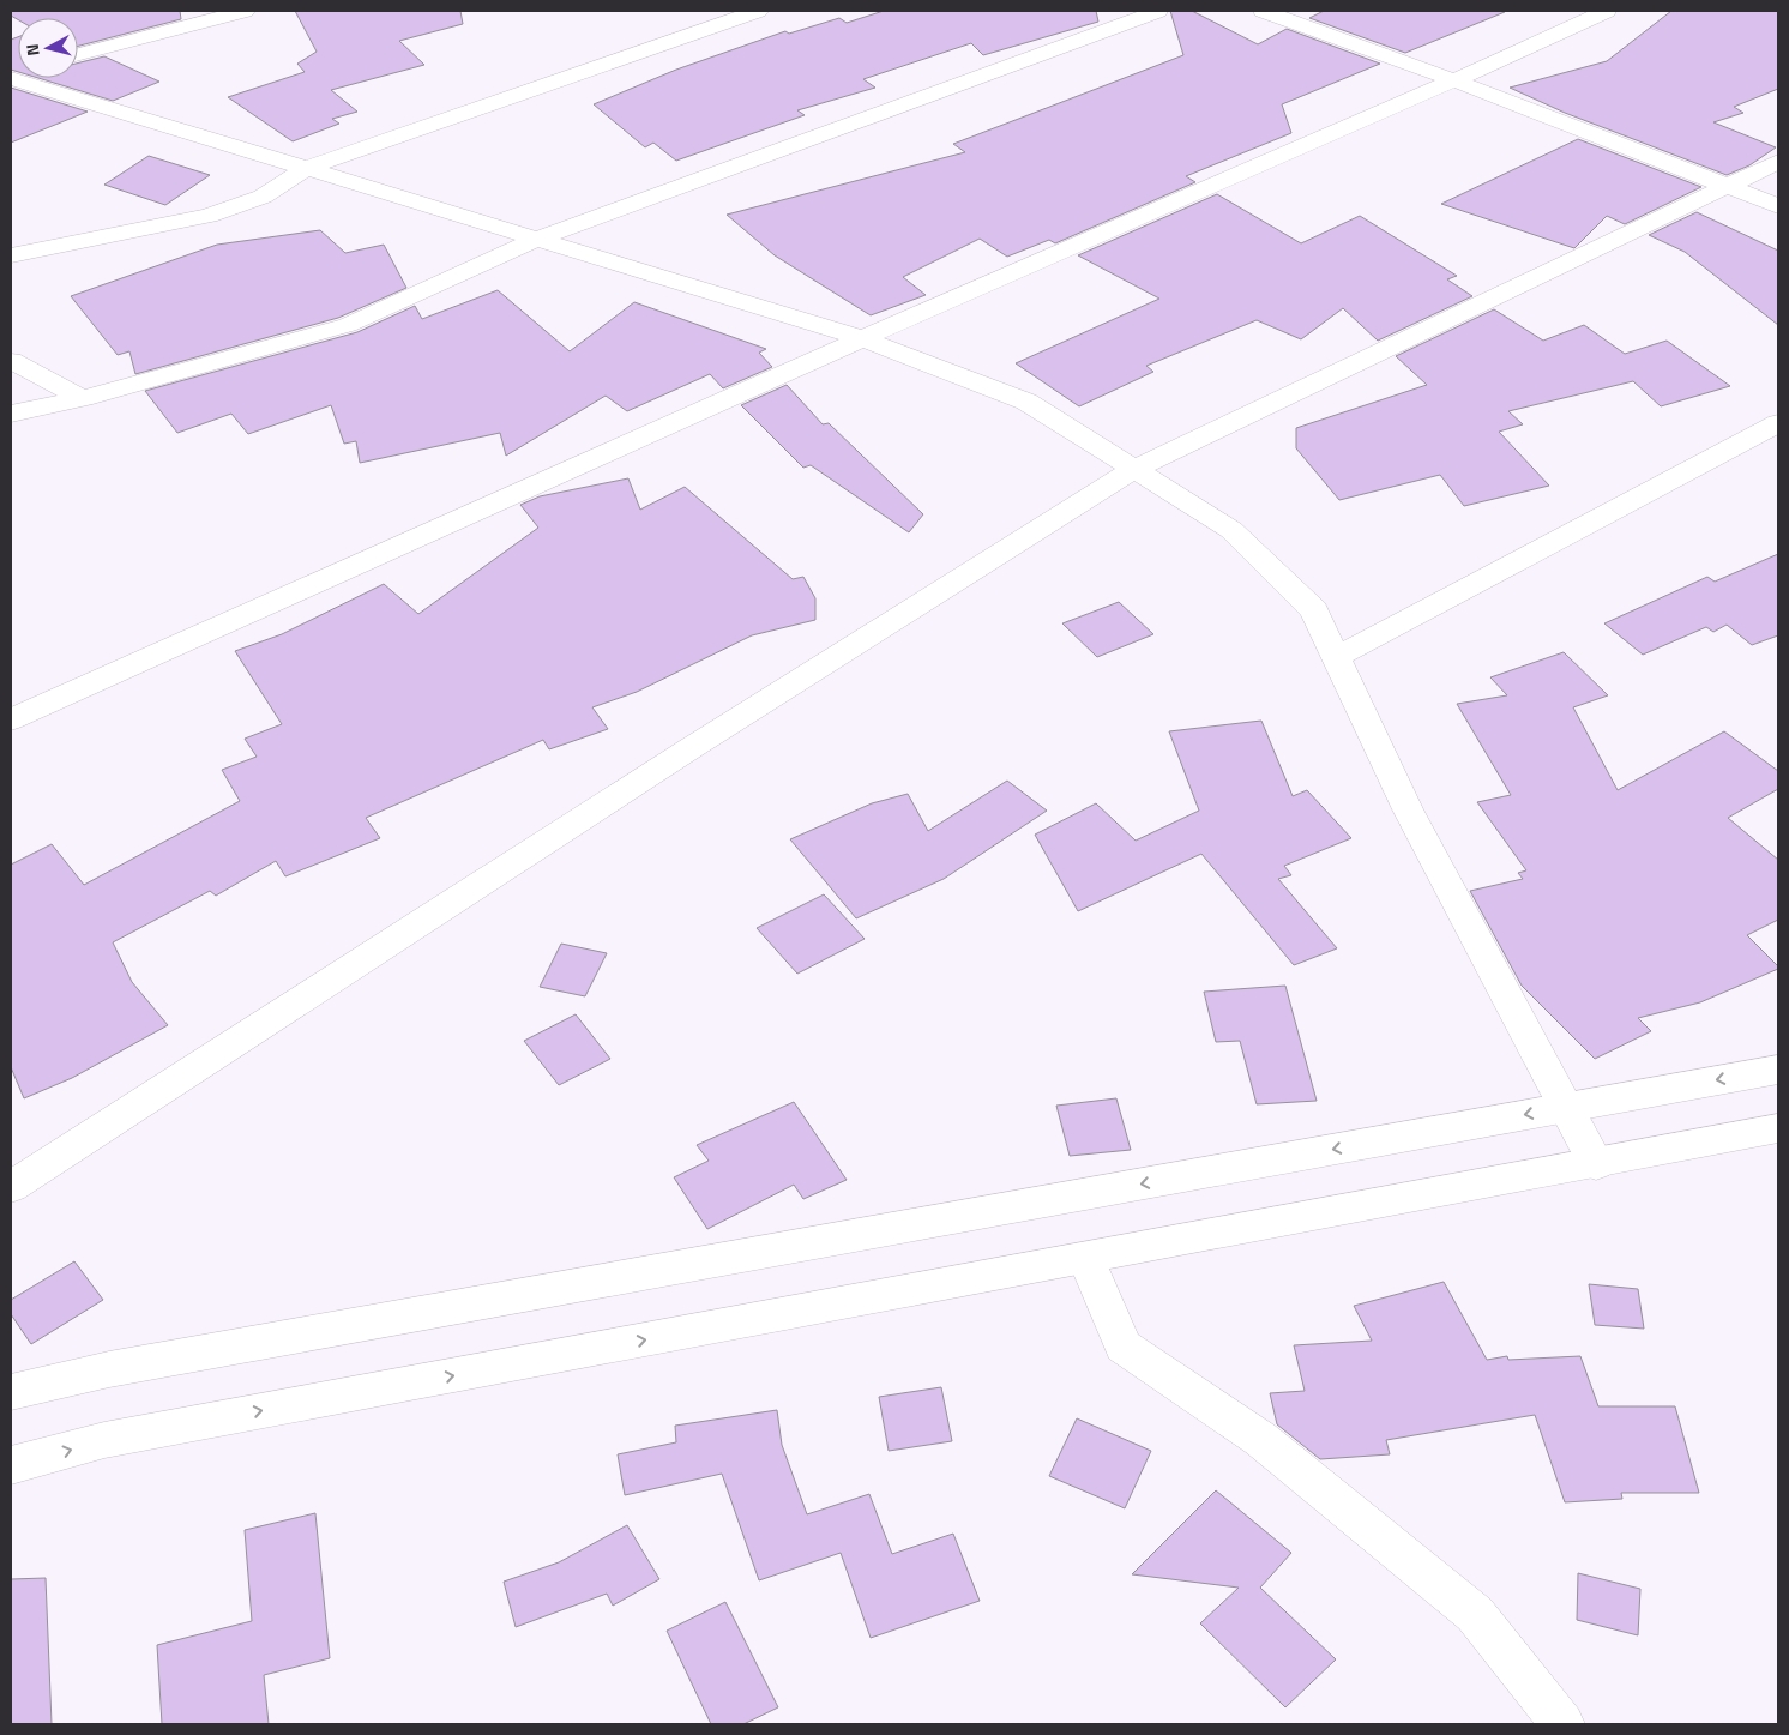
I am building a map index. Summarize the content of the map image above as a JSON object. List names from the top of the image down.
{
  "north": "left"
}
